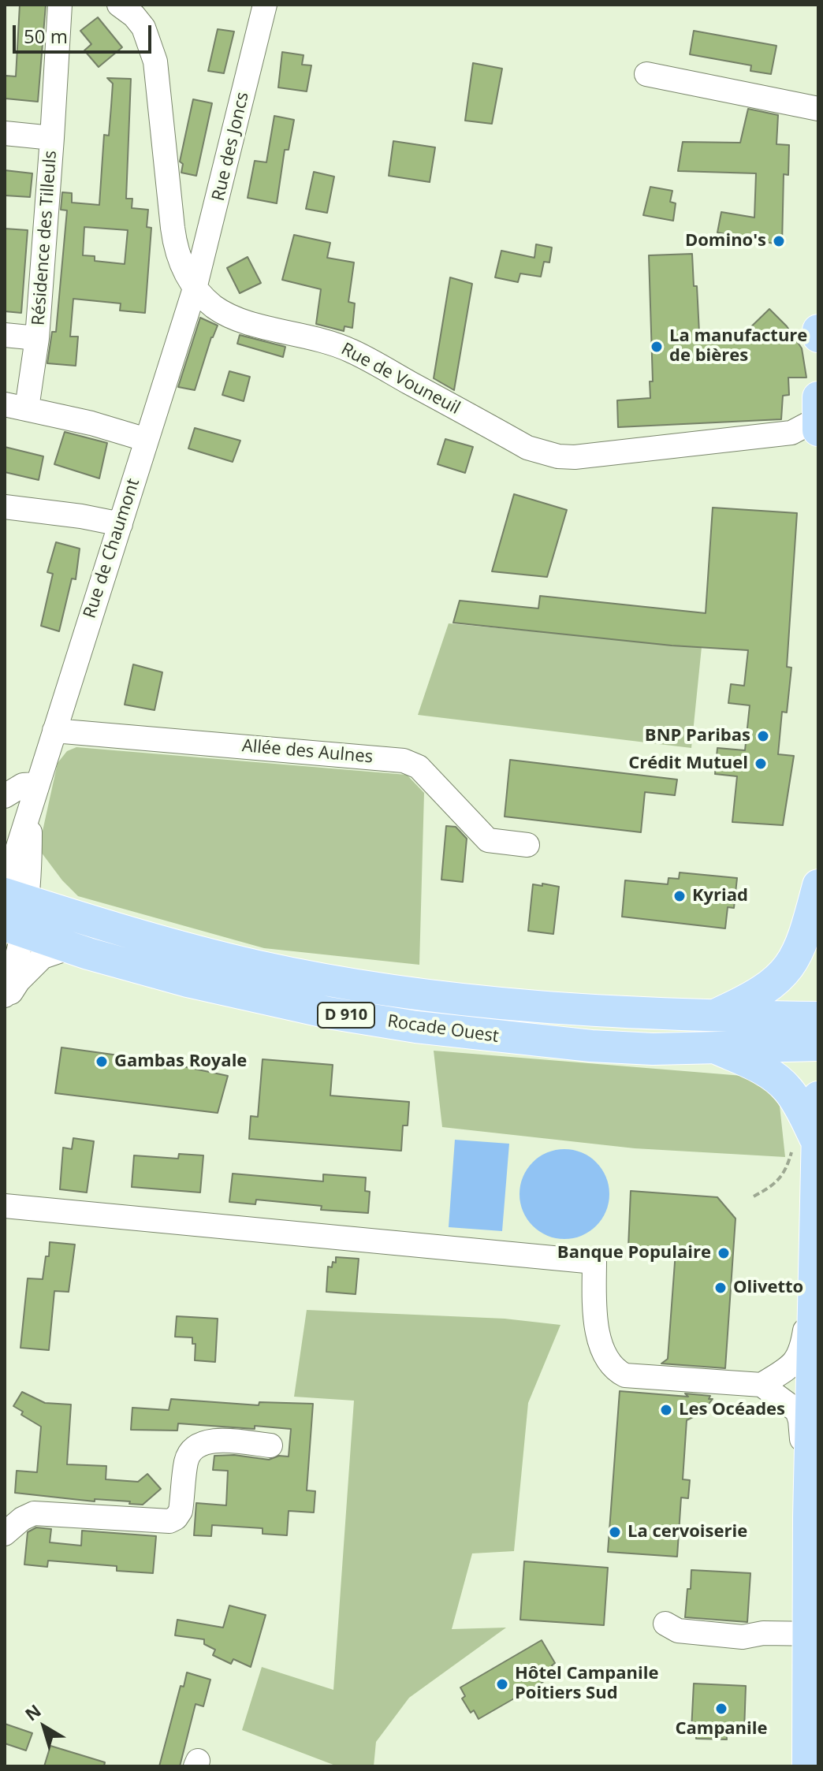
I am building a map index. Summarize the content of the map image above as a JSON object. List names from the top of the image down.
{
  "streets": {
    "main road": ["D 910", "Rocade Ouest"],
    "street": [
      "Rue des Joncs",
      "Résidence des Tilleuls",
      "Rue de Vouneuil",
      "Rue de Chaumont",
      "Allée des Aulnes"
    ]
  },
  "crossings": [
    ["Rue des Joncs", "Rue de Vouneuil"],
    ["Rue des Joncs", "Rue de Chaumont"],
    ["Résidence des Tilleuls", "Rue de Chaumont"],
    ["Rue de Vouneuil", "Rue de Chaumont"],
    ["Rue de Chaumont", "Allée des Aulnes"],
    ["Rue de Chaumont", "Rocade Ouest"],
    ["D 910", "Rocade Ouest"]
  ],
  "places": [
    "Domino's",
    "La manufacture de bières",
    "BNP Paribas",
    "Crédit Mutuel",
    "Kyriad",
    "Gambas Royale",
    "Banque Populaire",
    "Olivetto",
    "Les Océades",
    "La cervoiserie",
    "Hôtel Campanile Poitiers Sud",
    "Campanile"
  ],
  "scale_bar": "50 m",
  "north": "top left"
}
